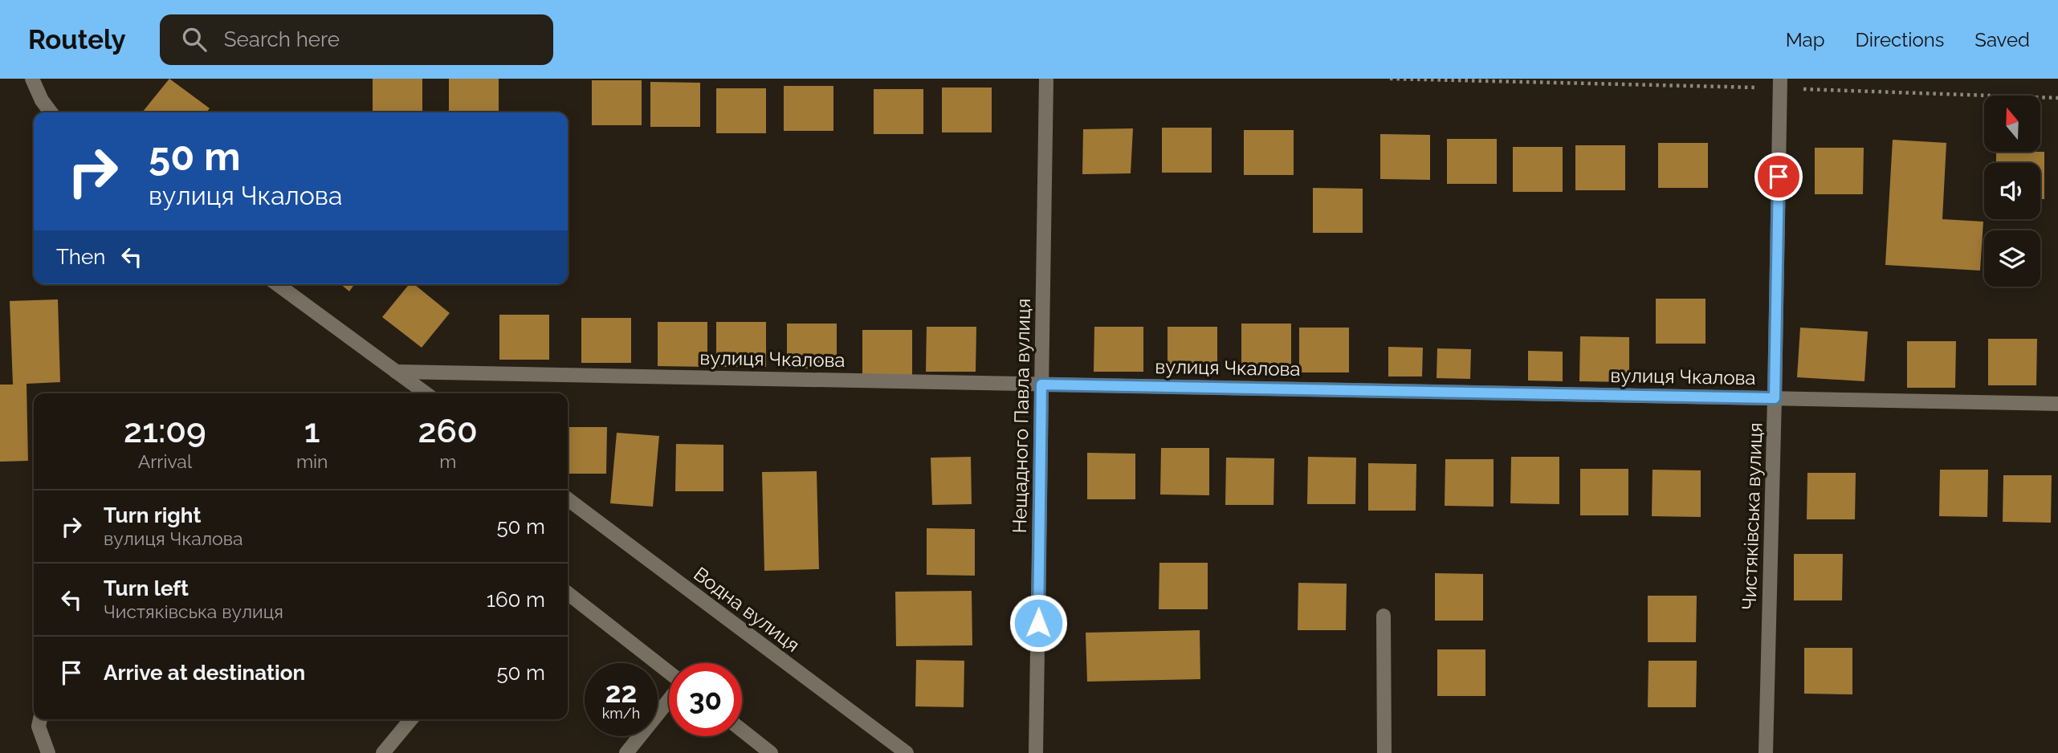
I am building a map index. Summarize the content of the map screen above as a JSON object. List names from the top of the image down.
{
  "streets": {
    "street": [
      "вулиця Чкалова",
      "Нещадного Павла вулиця",
      "Чистяківська вулиця",
      "Водна вулиця"
    ]
  },
  "crossings": [
    ["вулиця Чкалова", "Нещадного Павла вулиця"],
    ["вулиця Чкалова", "Чистяківська вулиця"]
  ],
  "north": "top",
  "page": {
    "header": "Routely",
    "search": "Search here",
    "nav": ["Map", "Directions", "Saved"],
    "turn": ["50 m", "вулиця Чкалова"],
    "then": "Then",
    "eta": [
      "21:09",
      "Arrival",
      "1",
      "min",
      "260",
      "m"
    ],
    "list": [
      {
        "name": "Turn right",
        "note": "вулиця Чкалова",
        "value": "50 m"
      },
      {
        "name": "Turn left",
        "note": "Чистяківська вулиця",
        "value": "160 m"
      },
      {
        "name": "Arrive at destination",
        "value": "50 m"
      }
    ],
    "speed": "22 km/h",
    "limit": "30"
  }
}
